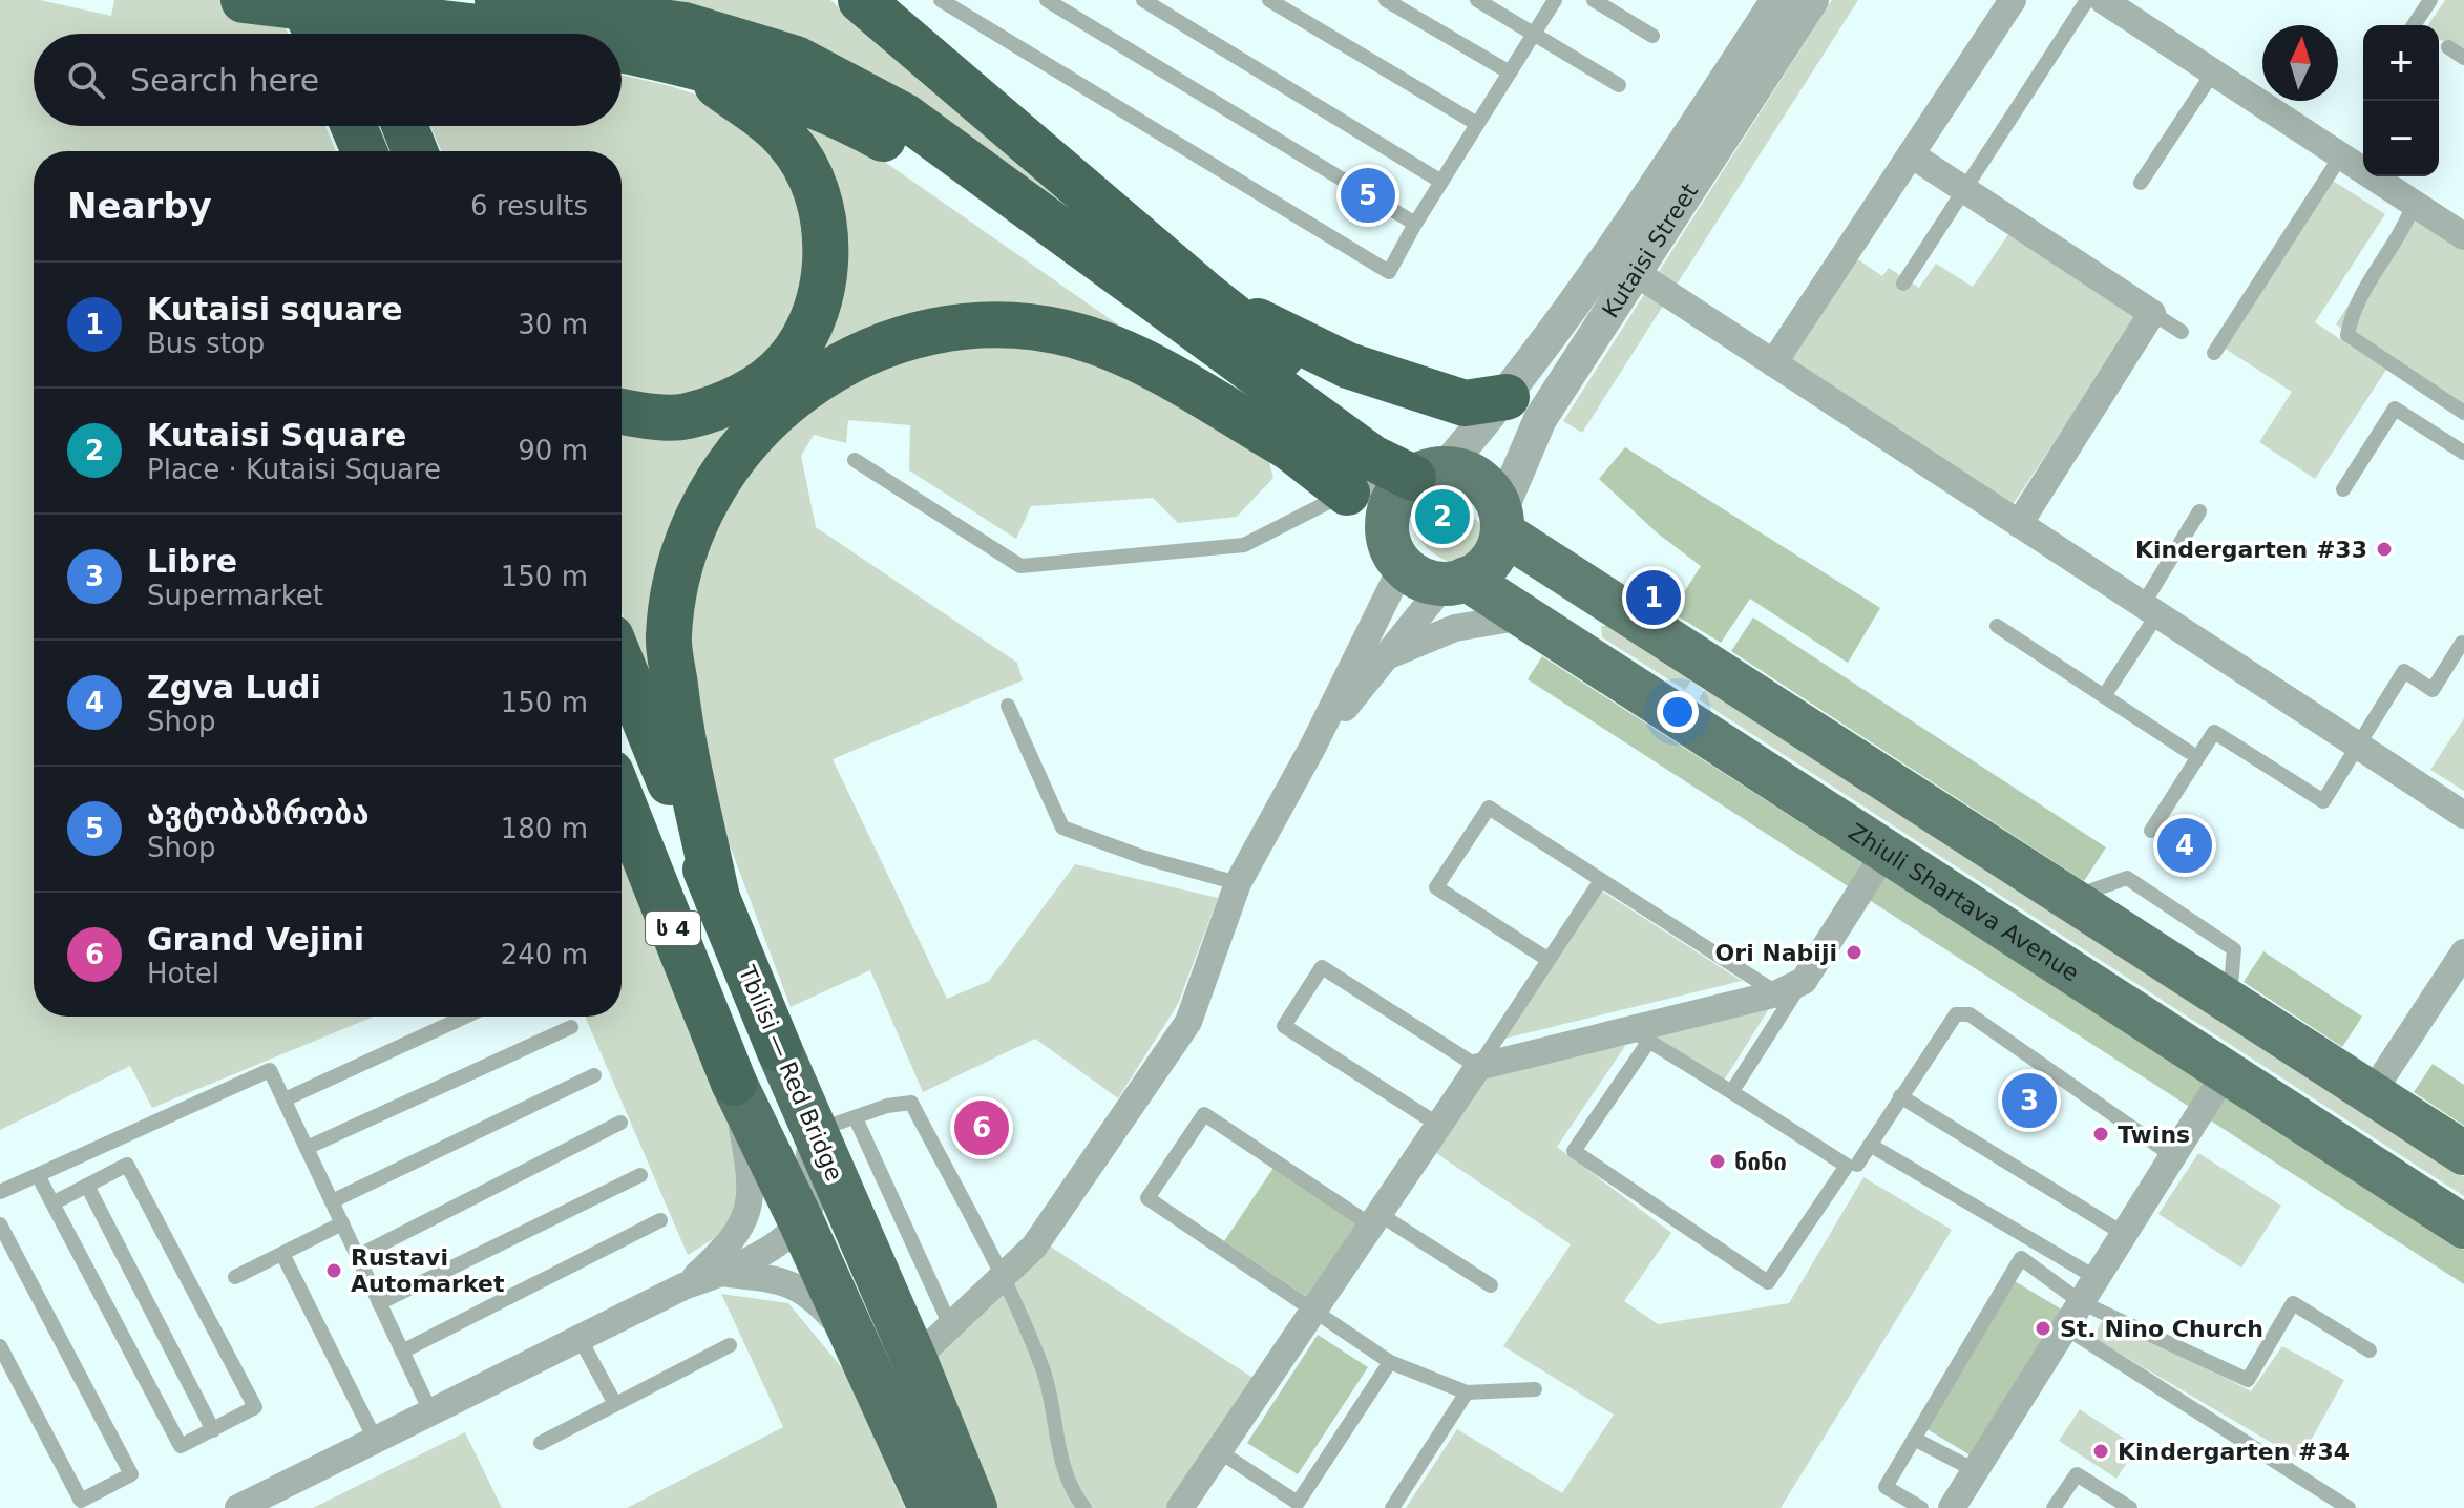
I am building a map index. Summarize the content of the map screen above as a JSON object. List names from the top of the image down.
{
  "streets": {
    "highway": ["ს 4", "Tbilisi — Red Bridge"],
    "main road": ["Zhiuli Shartava Avenue"],
    "street": ["Kutaisi Street"]
  },
  "crossings": [
    ["Kutaisi Street", "Zhiuli Shartava Avenue"]
  ],
  "places": [
    "Kindergarten #33",
    "Ori Nabiji",
    "Twins",
    "ნინი",
    "Rustavi Automarket",
    "St. Nino Church",
    "Kindergarten #34"
  ],
  "north": "top",
  "page": {
    "map_buttons": ["+", "−"],
    "search": "Search here",
    "heading": ["Nearby", "6 results"],
    "pins": [
      "5",
      "2",
      "1",
      "4",
      "3",
      "6"
    ],
    "list": [
      {
        "mark": "1",
        "name": "Kutaisi square",
        "note": "Bus stop",
        "value": "30 m"
      },
      {
        "mark": "2",
        "name": "Kutaisi Square",
        "note": "Place · Kutaisi Square",
        "value": "90 m"
      },
      {
        "mark": "3",
        "name": "Libre",
        "note": "Supermarket",
        "value": "150 m"
      },
      {
        "mark": "4",
        "name": "Zgva Ludi",
        "note": "Shop",
        "value": "150 m"
      },
      {
        "mark": "5",
        "name": "ავტობაზრობა",
        "note": "Shop",
        "value": "180 m"
      },
      {
        "mark": "6",
        "name": "Grand Vejini",
        "note": "Hotel",
        "value": "240 m"
      }
    ]
  }
}
